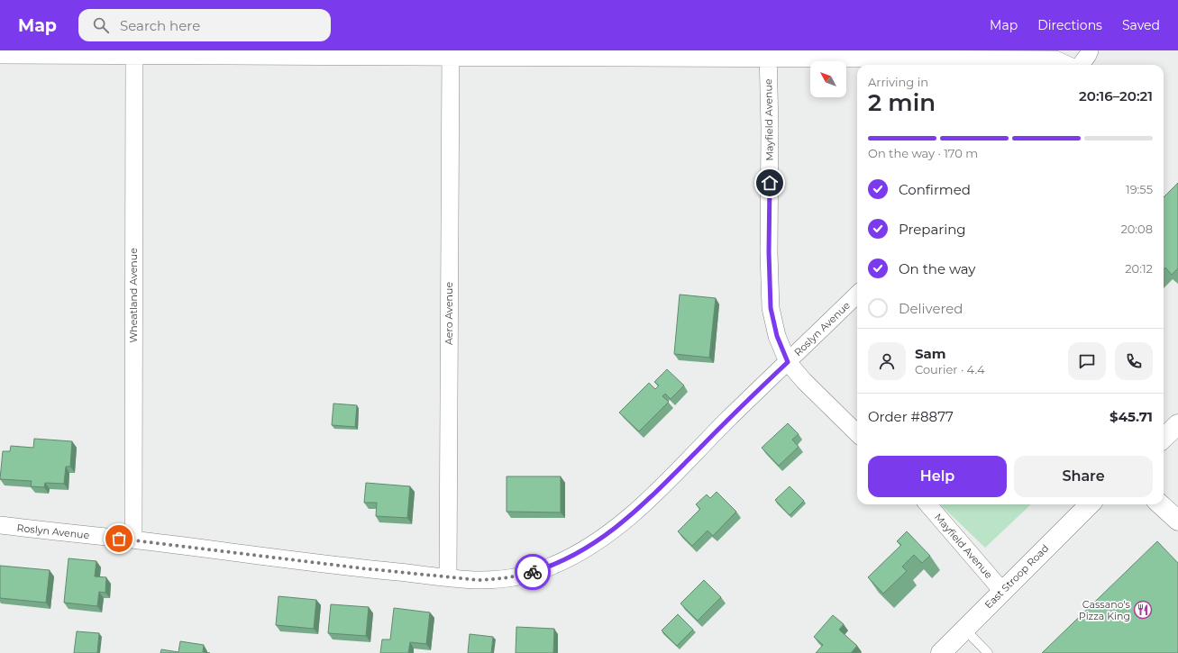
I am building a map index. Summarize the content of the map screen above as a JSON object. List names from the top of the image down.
{
  "streets": {
    "main road": ["East Stroop Road"],
    "street": [
      "Mayfield Avenue",
      "Wheatland Avenue",
      "Aero Avenue",
      "Roslyn Avenue"
    ]
  },
  "crossings": [
    ["Mayfield Avenue", "Roslyn Avenue"],
    ["Mayfield Avenue", "East Stroop Road"],
    ["Wheatland Avenue", "Roslyn Avenue"],
    ["Aero Avenue", "Roslyn Avenue"]
  ],
  "places": {
    "restaurant": ["Cassano's Pizza King"]
  },
  "north": "top left",
  "page": {
    "header": "Map",
    "search": "Search here",
    "nav": ["Map", "Directions", "Saved"],
    "heading": ["2 min", "Arriving in", "20:16–20:21"],
    "panel": [
      "Sam",
      "Courier · 4.4",
      "Order #8877",
      "$45.71"
    ],
    "bar": "On the way · 170 m",
    "list": [
      ["Confirmed", "19:55"],
      ["Preparing", "20:08"],
      ["On the way", "20:12"],
      "Delivered"
    ],
    "buttons": ["Help", "Share"]
  }
}
